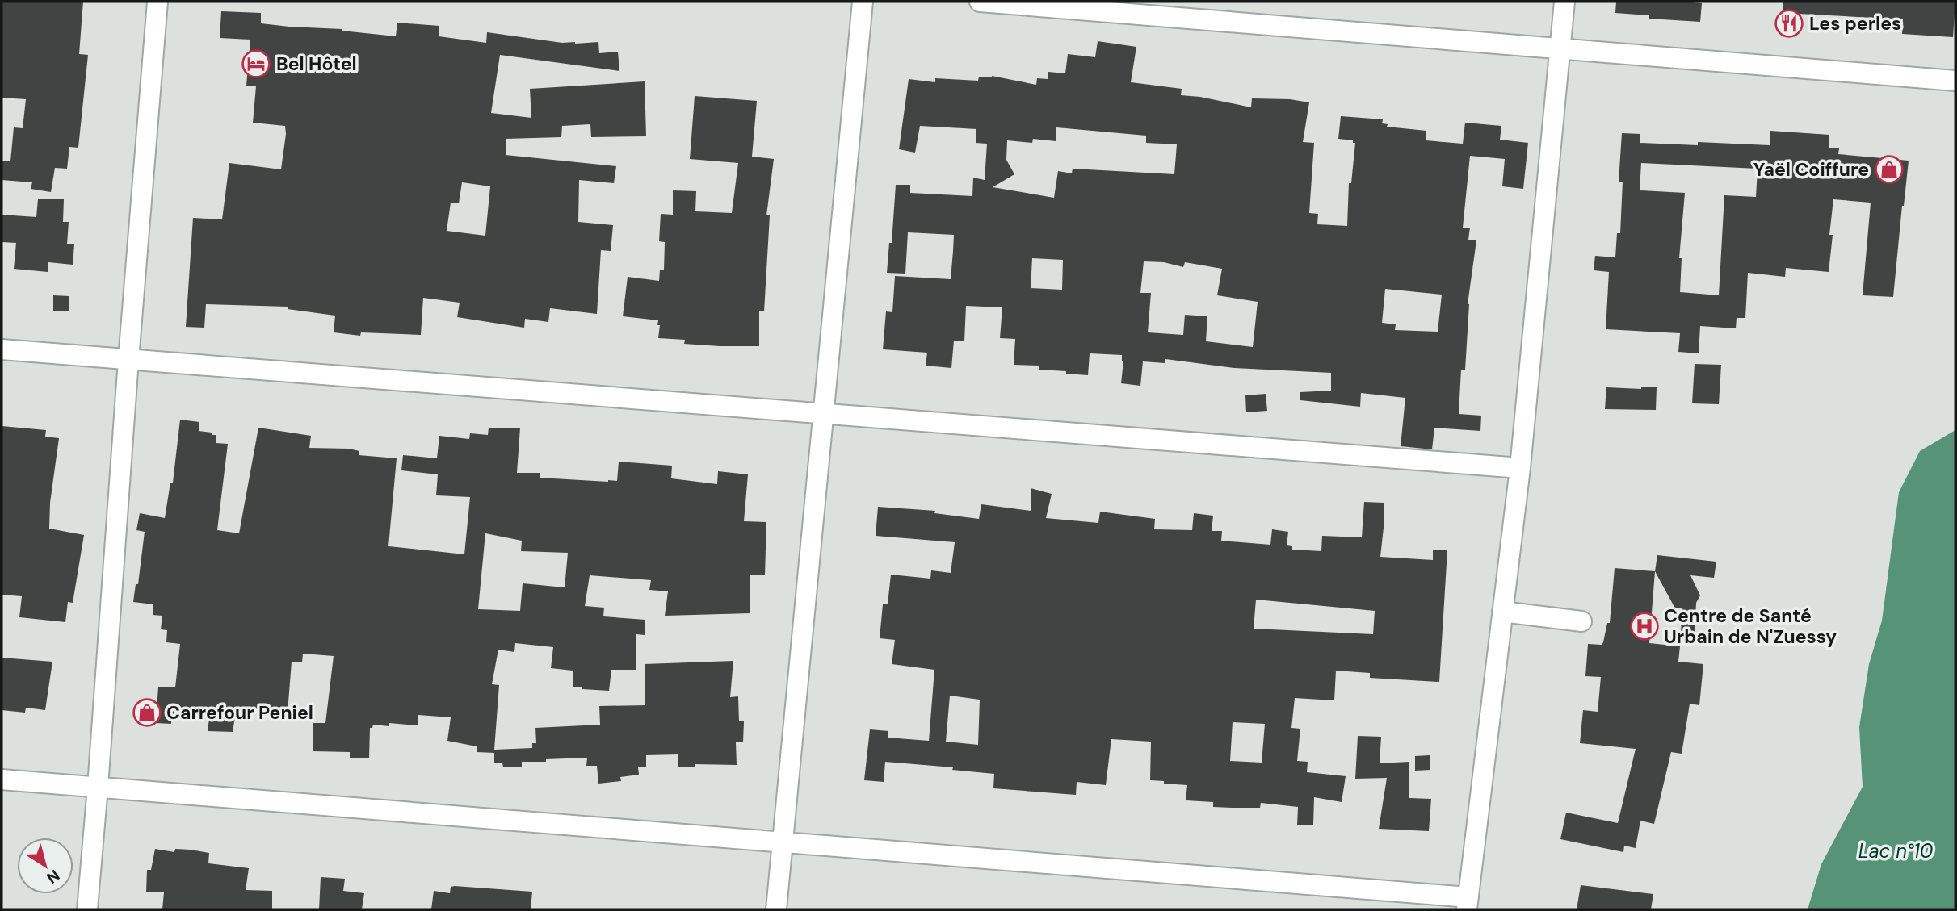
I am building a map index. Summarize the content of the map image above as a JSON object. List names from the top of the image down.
{
  "water": ["Lac n°10"],
  "places": {
    "restaurant": ["Les perles"],
    "hotel": ["Bel Hôtel"],
    "shop": ["Yaël Coiffure", "Carrefour Peniel"],
    "hospital": ["Centre de Santé Urbain de N'Zuessy"]
  },
  "north": "bottom right"
}
